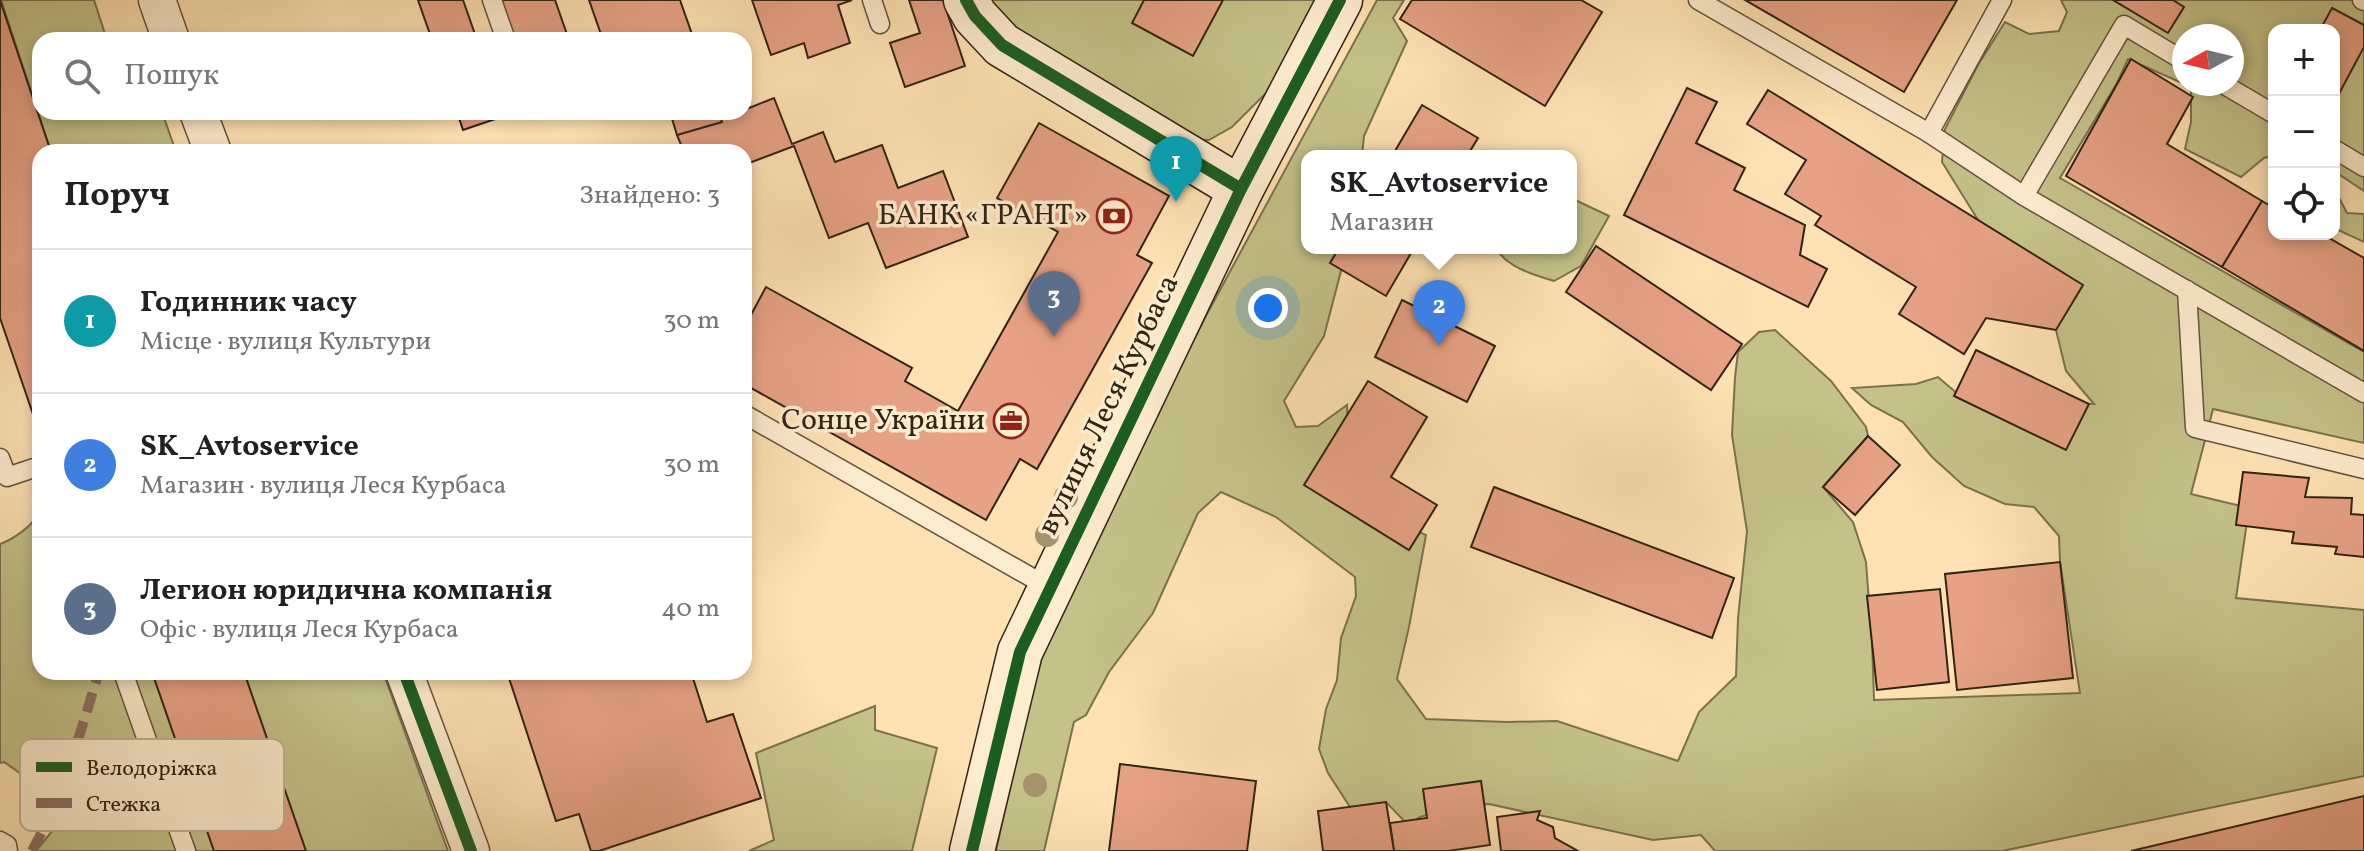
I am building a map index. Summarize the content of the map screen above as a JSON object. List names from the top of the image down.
{
  "streets": {
    "street": ["вулиця Леся Курбаса"]
  },
  "places": {
    "bank": ["БАНК «ГРАНТ»"],
    "office": ["Сонце України"]
  },
  "legend": ["Велодоріжка", "Стежка"],
  "north": "left",
  "page": {
    "map_buttons": ["+", "−"],
    "search": "Пошук",
    "pins": ["1", "3", "2"],
    "heading": ["Поруч", "Знайдено: 3"],
    "popup": ["SK_Avtoservice", "Магазин"],
    "list": [
      {
        "mark": "1",
        "name": "Годинник часу",
        "note": "Місце · вулиця Культури",
        "value": "30 m"
      },
      {
        "mark": "2",
        "name": "SK_Avtoservice",
        "note": "Магазин · вулиця Леся Курбаса",
        "value": "30 m"
      },
      {
        "mark": "3",
        "name": "Легион юридична компанія",
        "note": "Офіс · вулиця Леся Курбаса",
        "value": "40 m"
      }
    ]
  }
}
